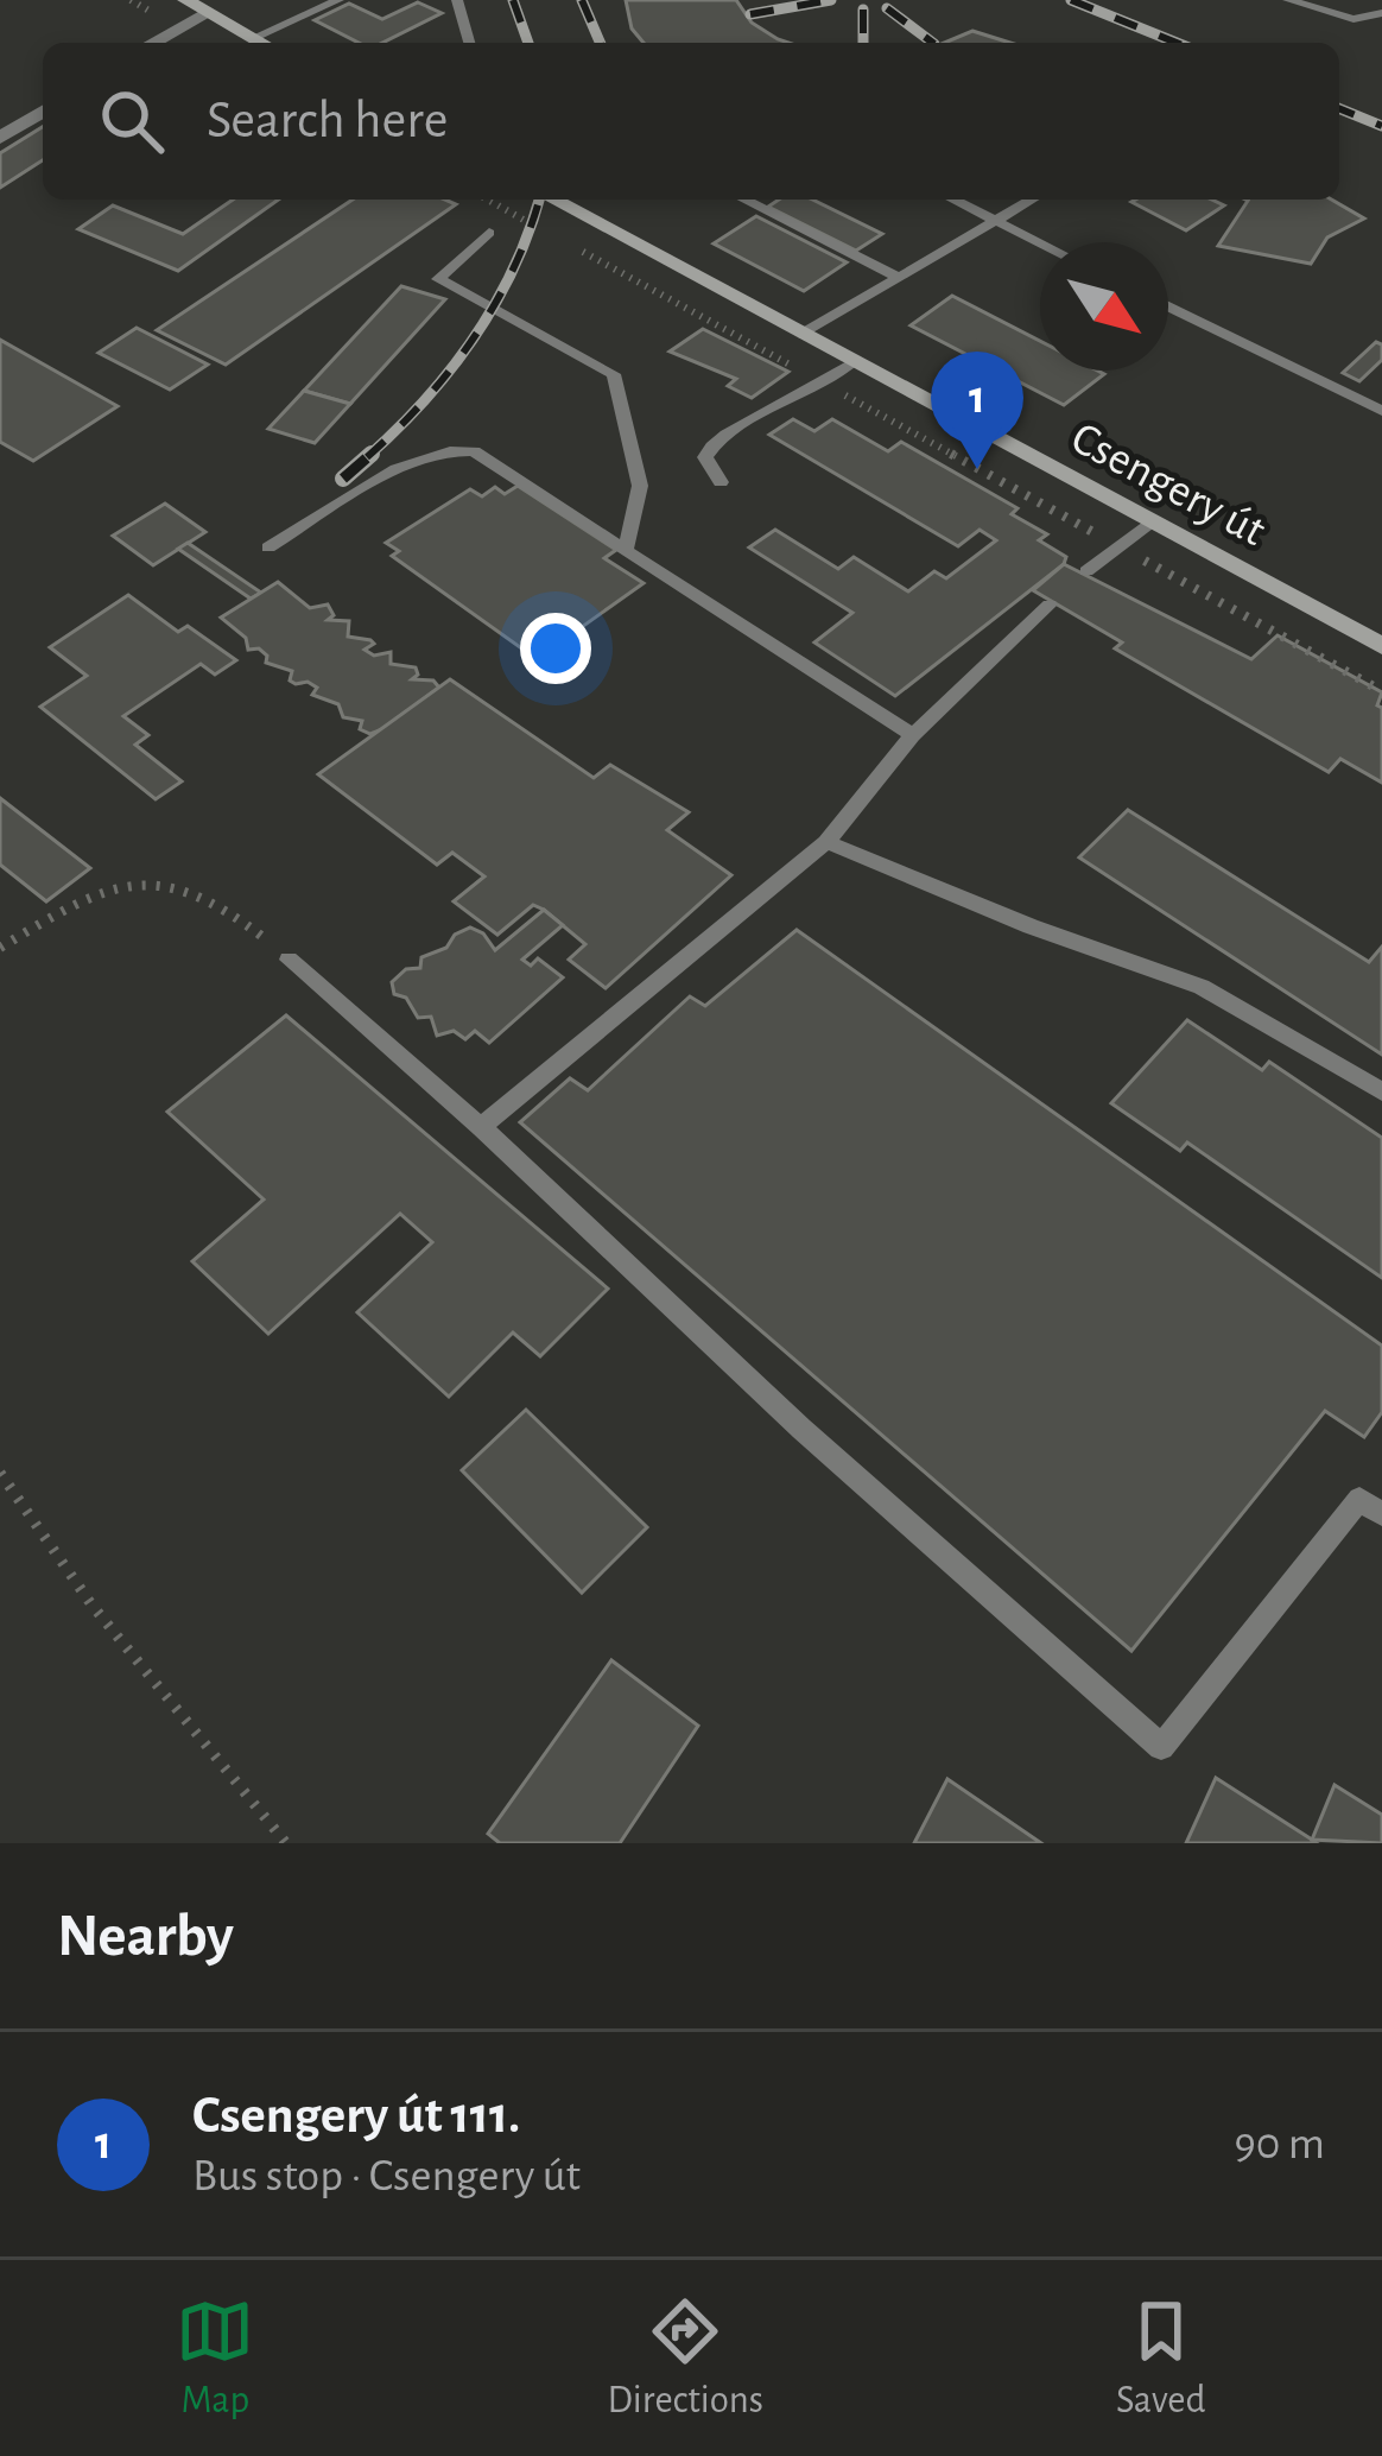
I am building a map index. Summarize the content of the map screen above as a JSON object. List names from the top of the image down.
{
  "streets": {
    "main road": ["Csengery út"]
  },
  "north": "bottom right",
  "page": {
    "search": "Search here",
    "pins": "1",
    "heading": "Nearby",
    "list": [
      {
        "mark": "1",
        "name": "Csengery út 111.",
        "note": "Bus stop · Csengery út",
        "value": "90 m"
      }
    ],
    "nav": ["Map", "Directions", "Saved"]
  }
}
